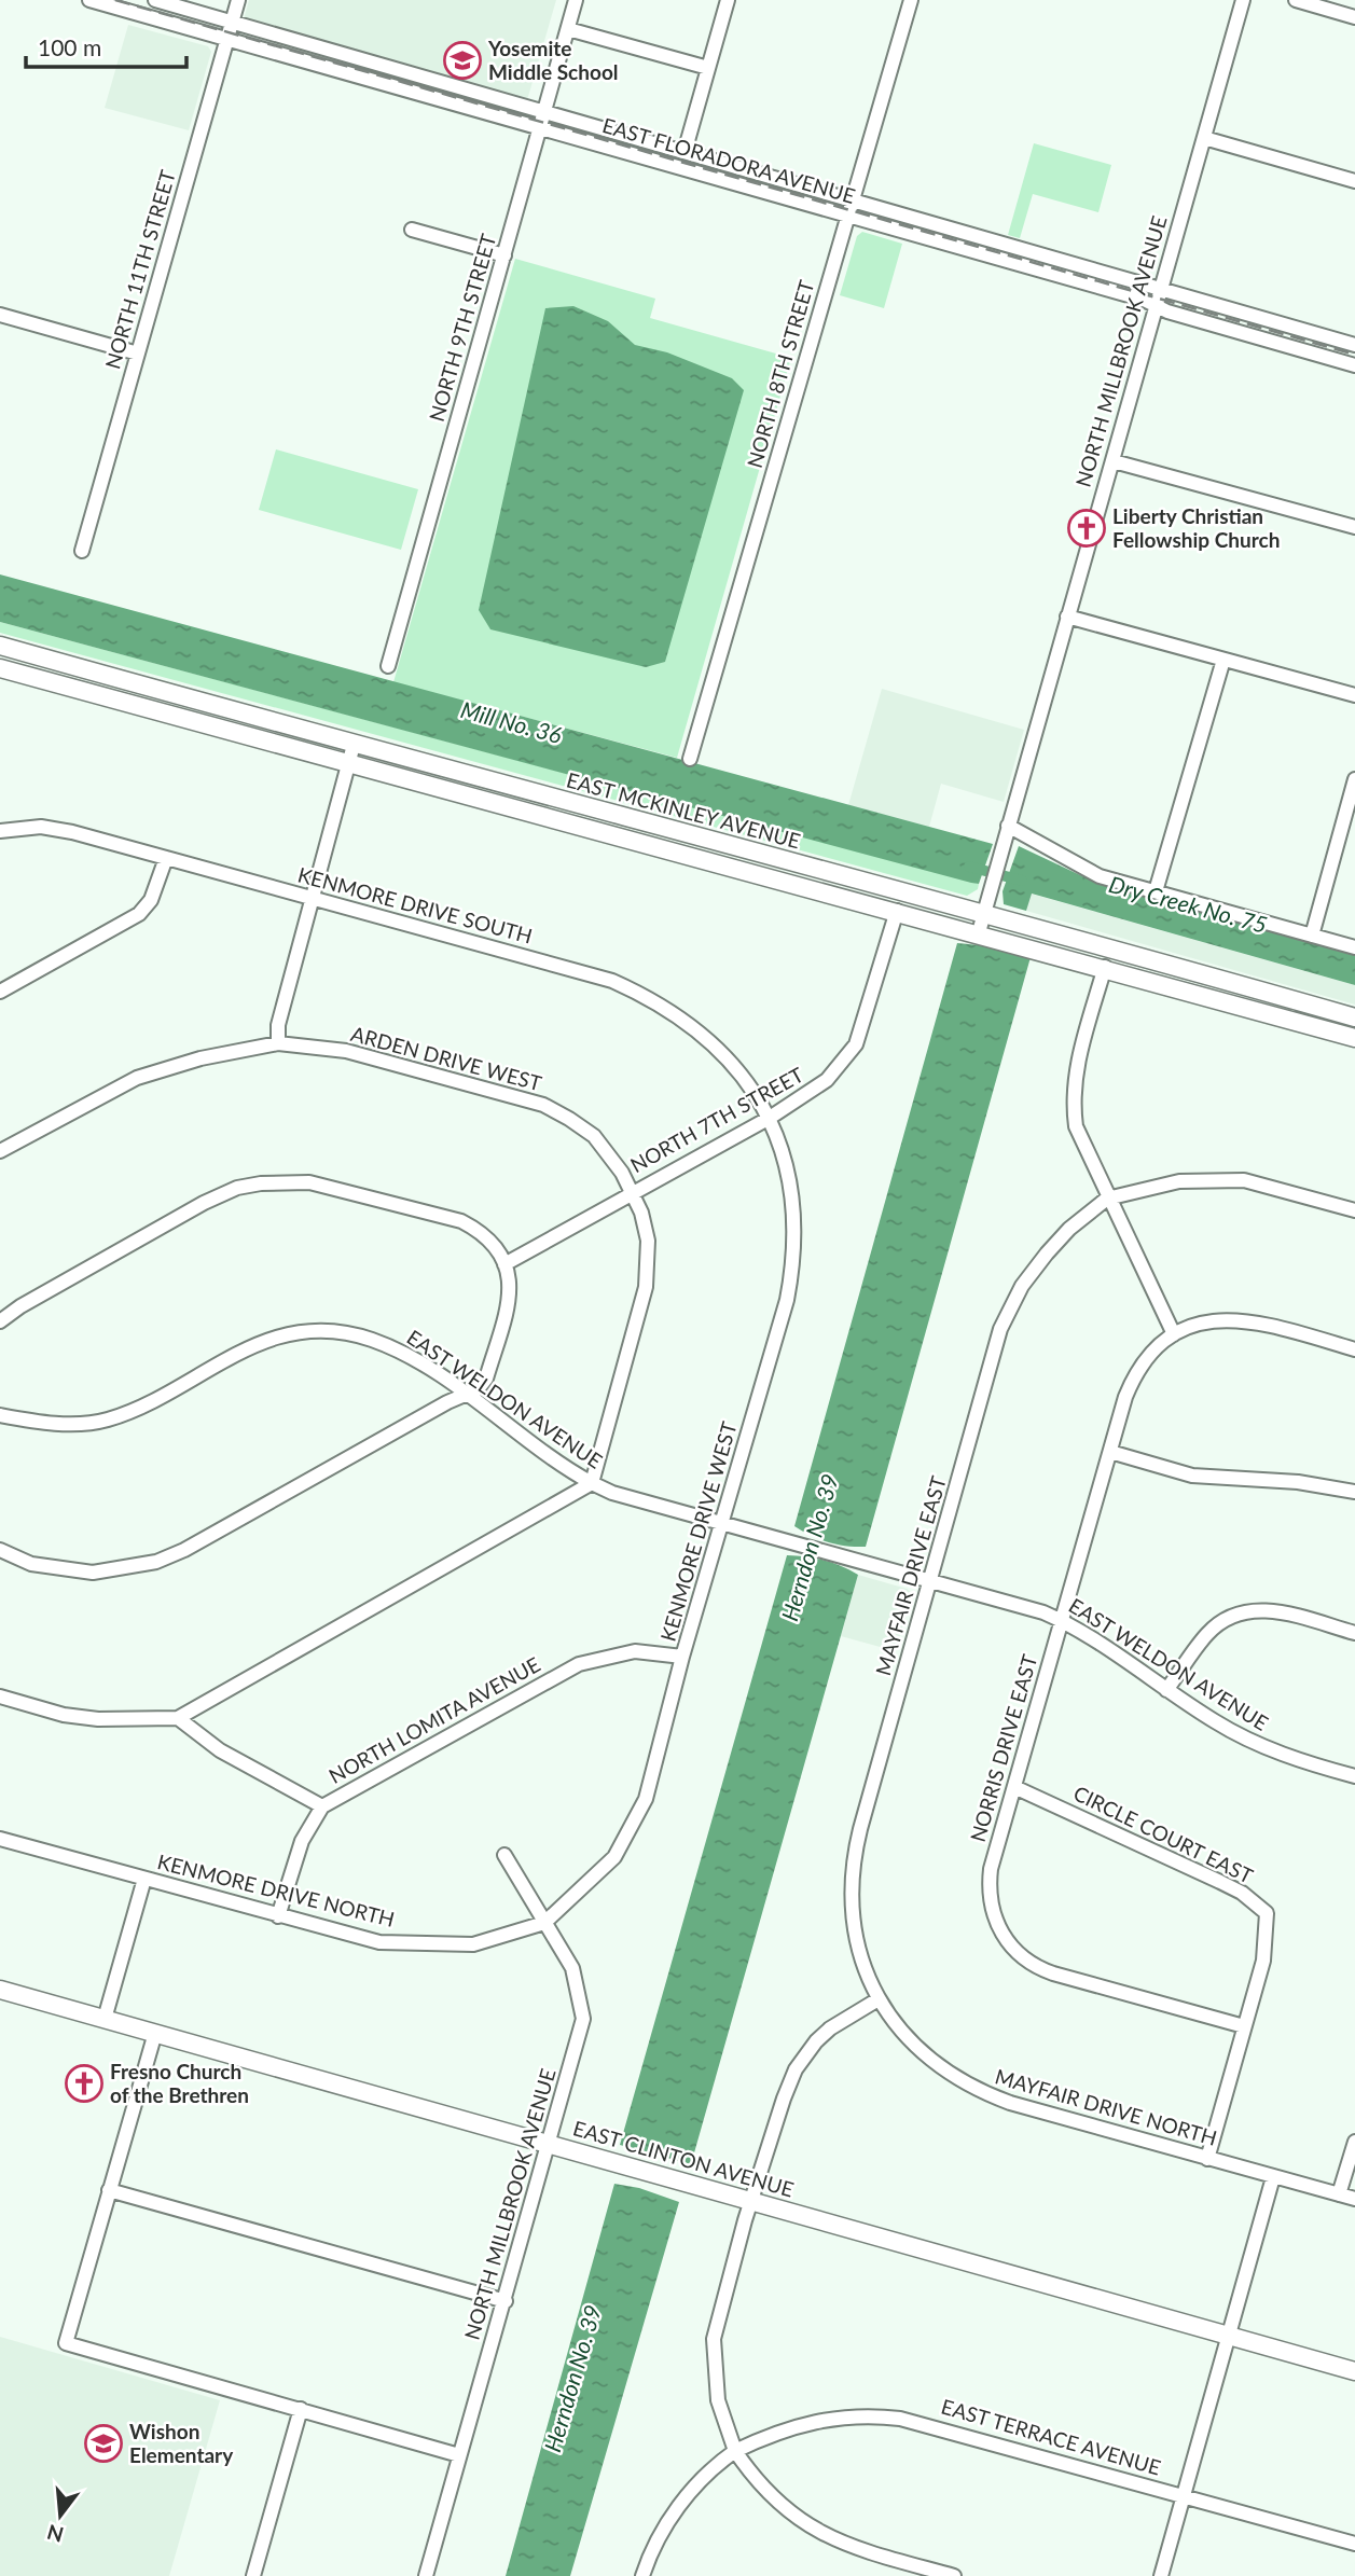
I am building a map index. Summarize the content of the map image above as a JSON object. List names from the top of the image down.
{
  "streets": {
    "main road": ["EAST MCKINLEY AVENUE", "EAST CLINTON AVENUE"],
    "street": [
      "EAST FLORADORA AVENUE",
      "NORTH 11TH STREET",
      "NORTH 9TH STREET",
      "NORTH MILLBROOK AVENUE",
      "NORTH 8TH STREET",
      "KENMORE DRIVE SOUTH",
      "ARDEN DRIVE WEST",
      "NORTH 7TH STREET",
      "EAST WELDON AVENUE",
      "KENMORE DRIVE WEST",
      "MAYFAIR DRIVE EAST",
      "NORTH LOMITA AVENUE",
      "NORRIS DRIVE EAST",
      "CIRCLE COURT EAST",
      "KENMORE DRIVE NORTH",
      "MAYFAIR DRIVE NORTH",
      "EAST TERRACE AVENUE"
    ]
  },
  "crossings": [
    ["EAST FLORADORA AVENUE", "NORTH 11TH STREET"],
    ["EAST FLORADORA AVENUE", "NORTH 9TH STREET"],
    ["EAST FLORADORA AVENUE", "NORTH MILLBROOK AVENUE"],
    ["EAST FLORADORA AVENUE", "NORTH 8TH STREET"],
    ["NORTH MILLBROOK AVENUE", "EAST MCKINLEY AVENUE"],
    ["NORTH MILLBROOK AVENUE", "KENMORE DRIVE WEST"],
    ["NORTH MILLBROOK AVENUE", "KENMORE DRIVE NORTH"],
    ["NORTH MILLBROOK AVENUE", "EAST CLINTON AVENUE"],
    ["EAST MCKINLEY AVENUE", "NORTH 7TH STREET"],
    ["KENMORE DRIVE SOUTH", "NORTH 7TH STREET"],
    ["KENMORE DRIVE SOUTH", "KENMORE DRIVE WEST"],
    ["ARDEN DRIVE WEST", "NORTH 7TH STREET"],
    ["ARDEN DRIVE WEST", "EAST WELDON AVENUE"],
    ["NORTH 7TH STREET", "KENMORE DRIVE WEST"],
    ["EAST WELDON AVENUE", "KENMORE DRIVE WEST"],
    ["EAST WELDON AVENUE", "MAYFAIR DRIVE EAST"],
    ["EAST WELDON AVENUE", "NORRIS DRIVE EAST"],
    ["KENMORE DRIVE WEST", "NORTH LOMITA AVENUE"],
    ["KENMORE DRIVE WEST", "KENMORE DRIVE NORTH"],
    ["MAYFAIR DRIVE EAST", "MAYFAIR DRIVE NORTH"],
    ["NORTH LOMITA AVENUE", "KENMORE DRIVE NORTH"],
    ["NORRIS DRIVE EAST", "CIRCLE COURT EAST"],
    ["CIRCLE COURT EAST", "MAYFAIR DRIVE NORTH"]
  ],
  "water": ["Mill No. 36", "Dry Creek No. 75", "Herndon No. 39"],
  "places": {
    "school or university": ["Yosemite Middle School", "Wishon Elementary"],
    "church": ["Liberty Christian Fellowship Church", "Fresno Church of the Brethren"]
  },
  "scale_bar": "100 m",
  "north": "bottom"
}
